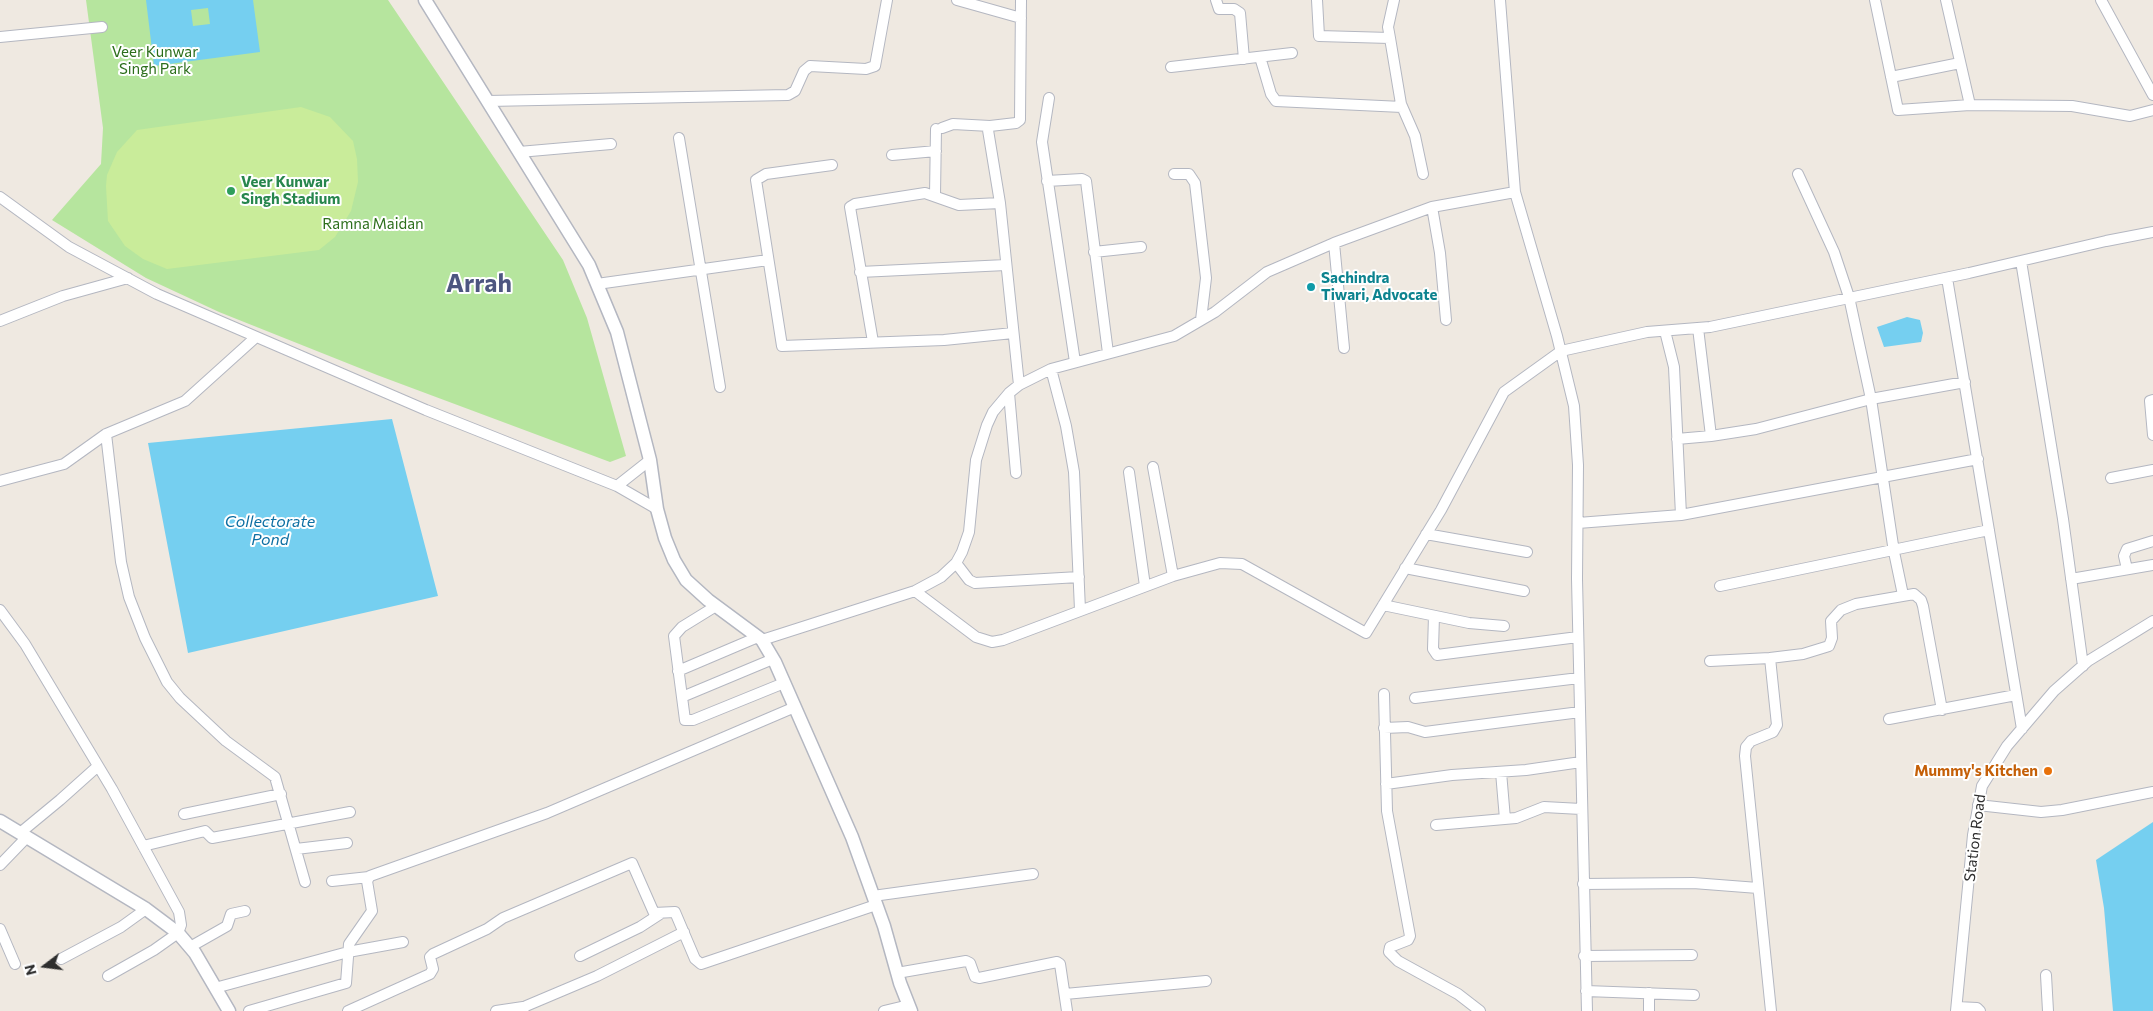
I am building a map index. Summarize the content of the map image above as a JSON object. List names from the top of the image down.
{
  "streets": {
    "street": ["Station Road"]
  },
  "districts": ["Arrah"],
  "water": ["Collectorate Pond"],
  "parks": ["Veer Kunwar Singh Park", "Ramna Maidan"],
  "places": ["Veer Kunwar Singh Stadium", "Sachindra Tiwari, Advocate", "Mummy's Kitchen"],
  "north": "left"
}
